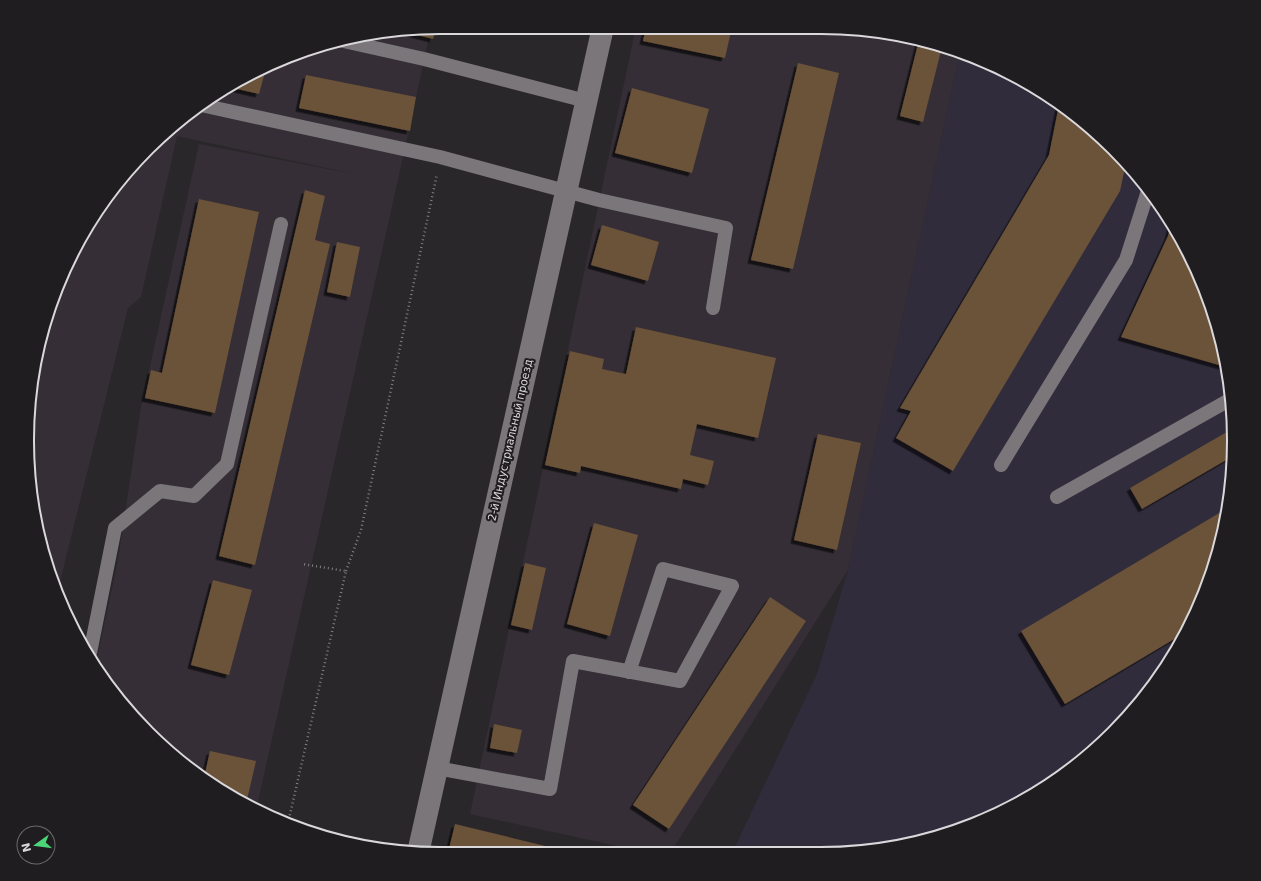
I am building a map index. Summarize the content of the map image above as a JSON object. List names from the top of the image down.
{
  "streets": {
    "street": ["2-й Индустриальный проезд"]
  },
  "north": "left"
}
